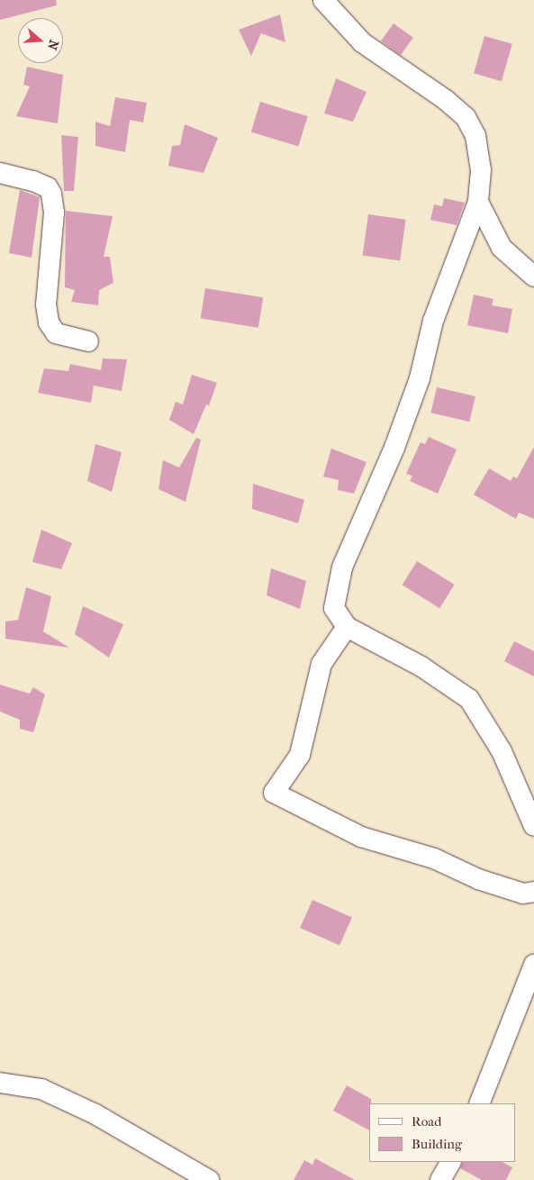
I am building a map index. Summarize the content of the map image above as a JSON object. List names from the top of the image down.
{
  "legend": ["Road", "Building"],
  "north": "right"
}
